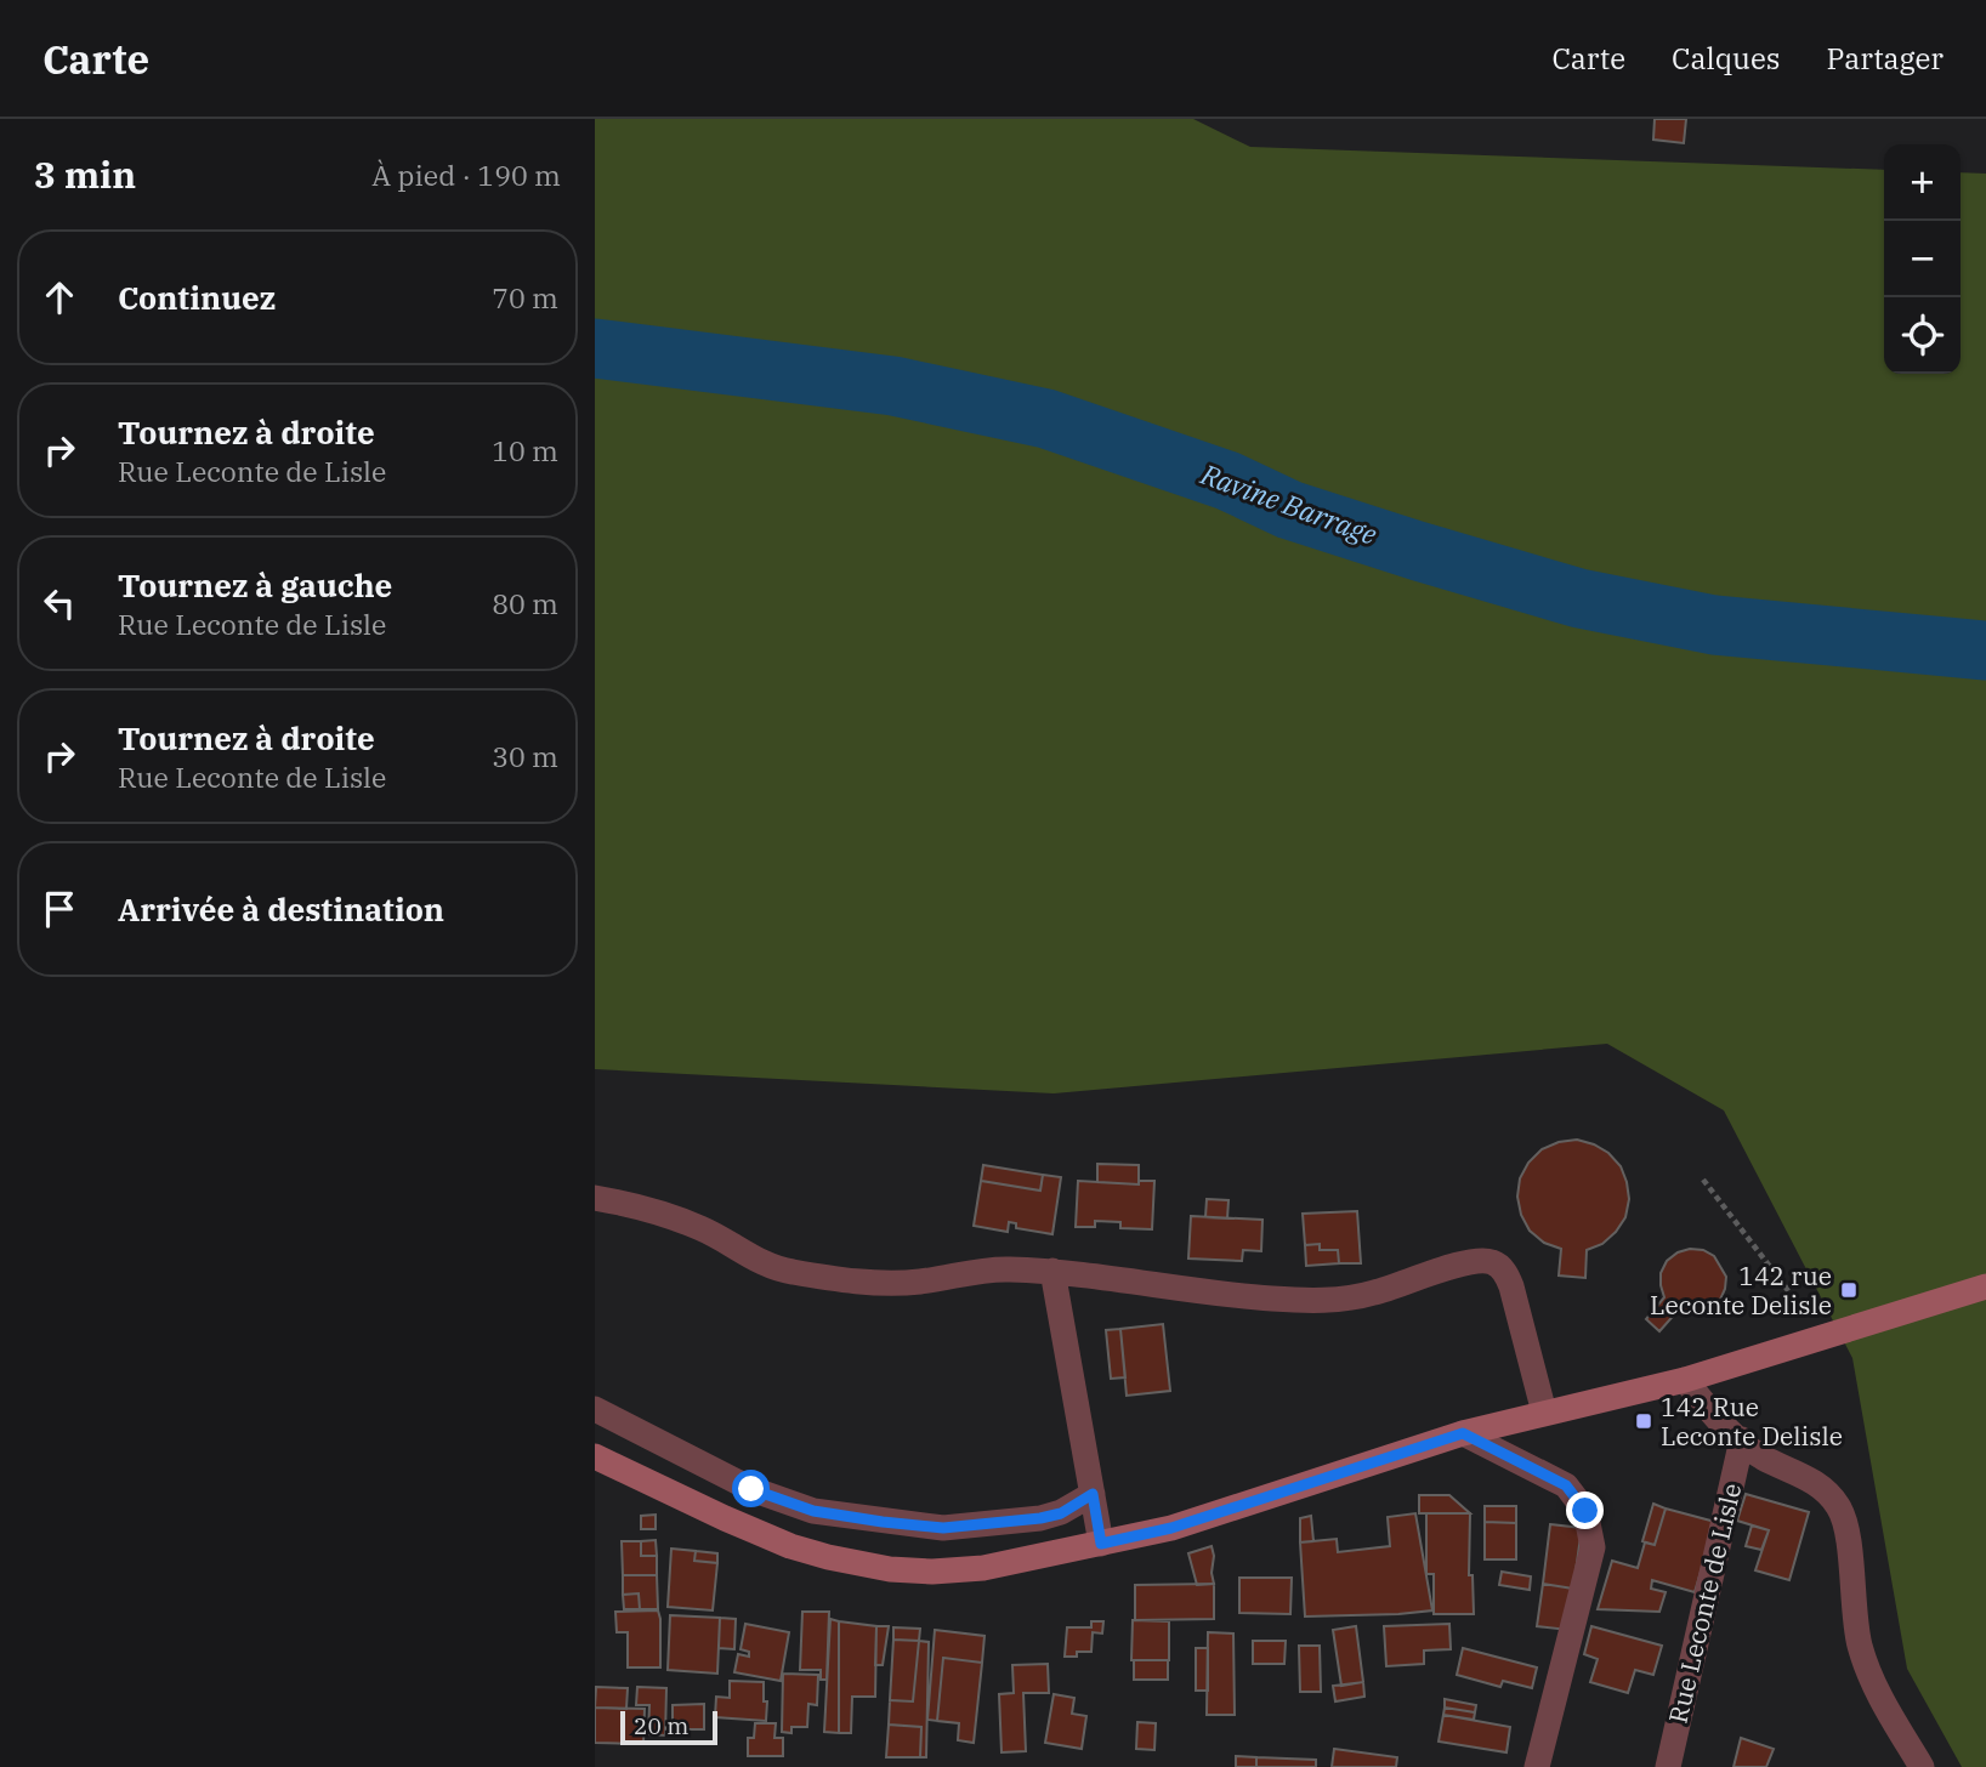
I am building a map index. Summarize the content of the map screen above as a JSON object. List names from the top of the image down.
{
  "streets": {
    "street": ["Rue Leconte de Lisle"]
  },
  "water": ["Ravine Barrage"],
  "places": {
    "transit": ["142 rue Leconte Delisle", "142 Rue Leconte Delisle"]
  },
  "scale_bar": "20 m",
  "page": {
    "header": "Carte",
    "nav": ["Carte", "Calques", "Partager"],
    "heading": ["3 min", "À pied · 190 m"],
    "map_buttons": ["+", "−"],
    "list": [
      ["Continuez", "70 m"],
      ["Tournez à droite", "Rue Leconte de Lisle", "10 m"],
      ["Tournez à gauche", "Rue Leconte de Lisle", "80 m"],
      ["Tournez à droite", "Rue Leconte de Lisle", "30 m"],
      "Arrivée à destination"
    ],
    "scale": "20 m"
  }
}
